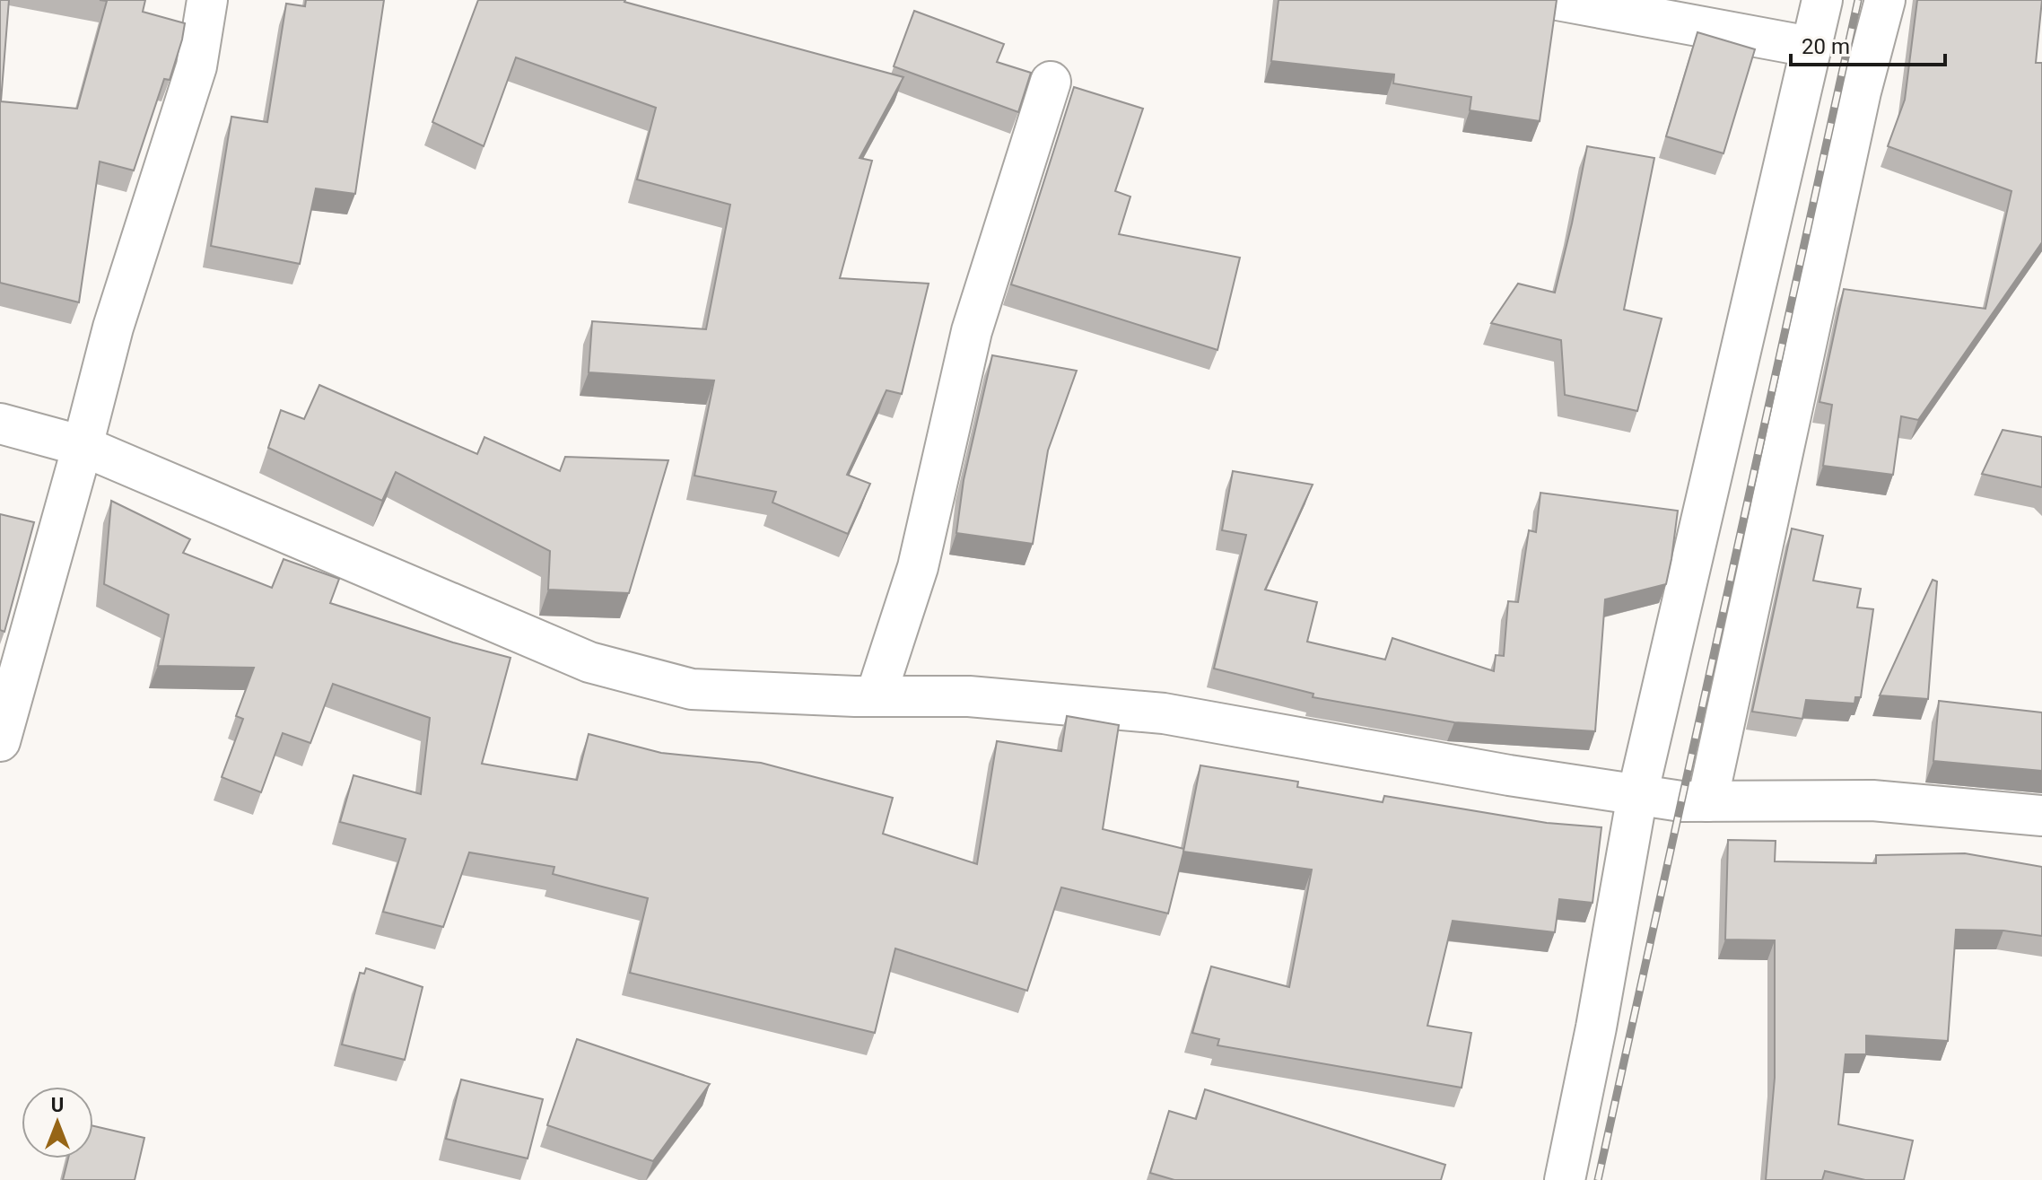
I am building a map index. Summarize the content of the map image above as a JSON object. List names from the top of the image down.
{
  "scale_bar": "20 m",
  "north": "top"
}
